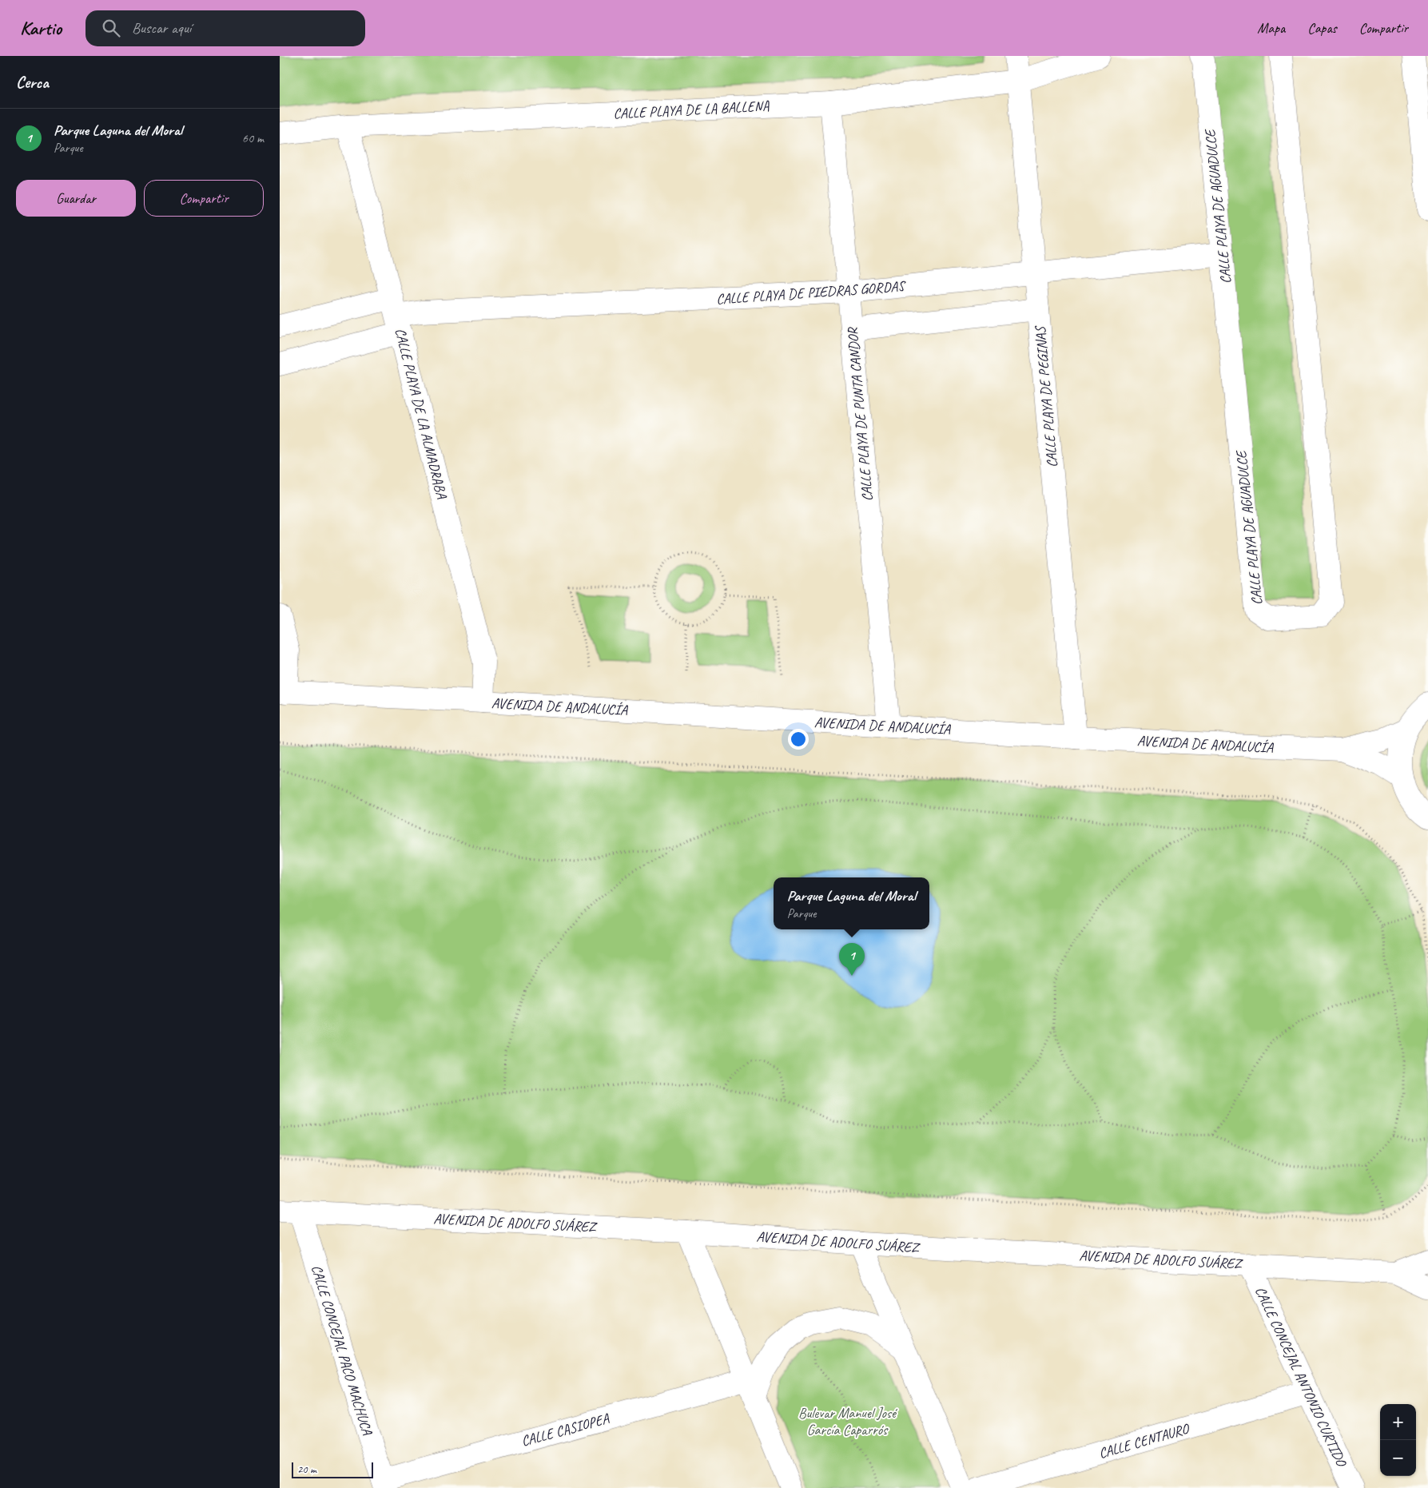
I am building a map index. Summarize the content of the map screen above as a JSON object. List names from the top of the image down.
{
  "streets": {
    "street": [
      "CALLE PLAYA DE LA BALLENA",
      "CALLE PLAYA DE AGUADULCE",
      "CALLE PLAYA DE PIEDRAS GORDAS",
      "CALLE PLAYA DE PEGINAS",
      "CALLE PLAYA DE LA ALMADRABA",
      "CALLE PLAYA DE PUNTA CANDOR",
      "AVENIDA DE ANDALUCÍA",
      "AVENIDA DE ADOLFO SUÁREZ",
      "CALLE CONCEJAL PACO MACHUCA",
      "CALLE CONCEJAL ANTONIO CURTIDO",
      "CALLE CASIOPEA",
      "CALLE CENTAURO"
    ]
  },
  "crossings": [
    ["CALLE PLAYA DE LA BALLENA", "CALLE PLAYA DE PEGINAS"],
    ["CALLE PLAYA DE LA BALLENA", "CALLE PLAYA DE LA ALMADRABA"],
    ["CALLE PLAYA DE LA BALLENA", "CALLE PLAYA DE PUNTA CANDOR"],
    ["CALLE PLAYA DE AGUADULCE", "CALLE PLAYA DE PIEDRAS GORDAS"],
    ["CALLE PLAYA DE PIEDRAS GORDAS", "CALLE PLAYA DE PEGINAS"],
    ["CALLE PLAYA DE PIEDRAS GORDAS", "CALLE PLAYA DE LA ALMADRABA"],
    ["CALLE PLAYA DE PIEDRAS GORDAS", "CALLE PLAYA DE PUNTA CANDOR"],
    ["CALLE PLAYA DE PEGINAS", "AVENIDA DE ANDALUCÍA"],
    ["CALLE PLAYA DE LA ALMADRABA", "AVENIDA DE ANDALUCÍA"],
    ["CALLE PLAYA DE PUNTA CANDOR", "AVENIDA DE ANDALUCÍA"],
    ["AVENIDA DE ADOLFO SUÁREZ", "CALLE CONCEJAL PACO MACHUCA"],
    ["AVENIDA DE ADOLFO SUÁREZ", "CALLE CONCEJAL ANTONIO CURTIDO"],
    ["CALLE CONCEJAL PACO MACHUCA", "CALLE CASIOPEA"],
    ["CALLE CONCEJAL ANTONIO CURTIDO", "CALLE CENTAURO"]
  ],
  "parks": ["Bulevar Manuel José García Caparrós"],
  "scale_bar": "20 m",
  "page": {
    "header": "Kartio",
    "search": "Buscar aquí",
    "nav": ["Mapa", "Capas", "Compartir"],
    "heading": "Cerca",
    "list": [
      {
        "mark": "1",
        "name": "Parque Laguna del Moral",
        "note": "Parque",
        "value": "60 m"
      }
    ],
    "buttons": ["Guardar", "Compartir"],
    "popup": ["Parque Laguna del Moral", "Parque"],
    "pins": "1",
    "map_buttons": ["+", "−"],
    "scale": "20 m"
  }
}
